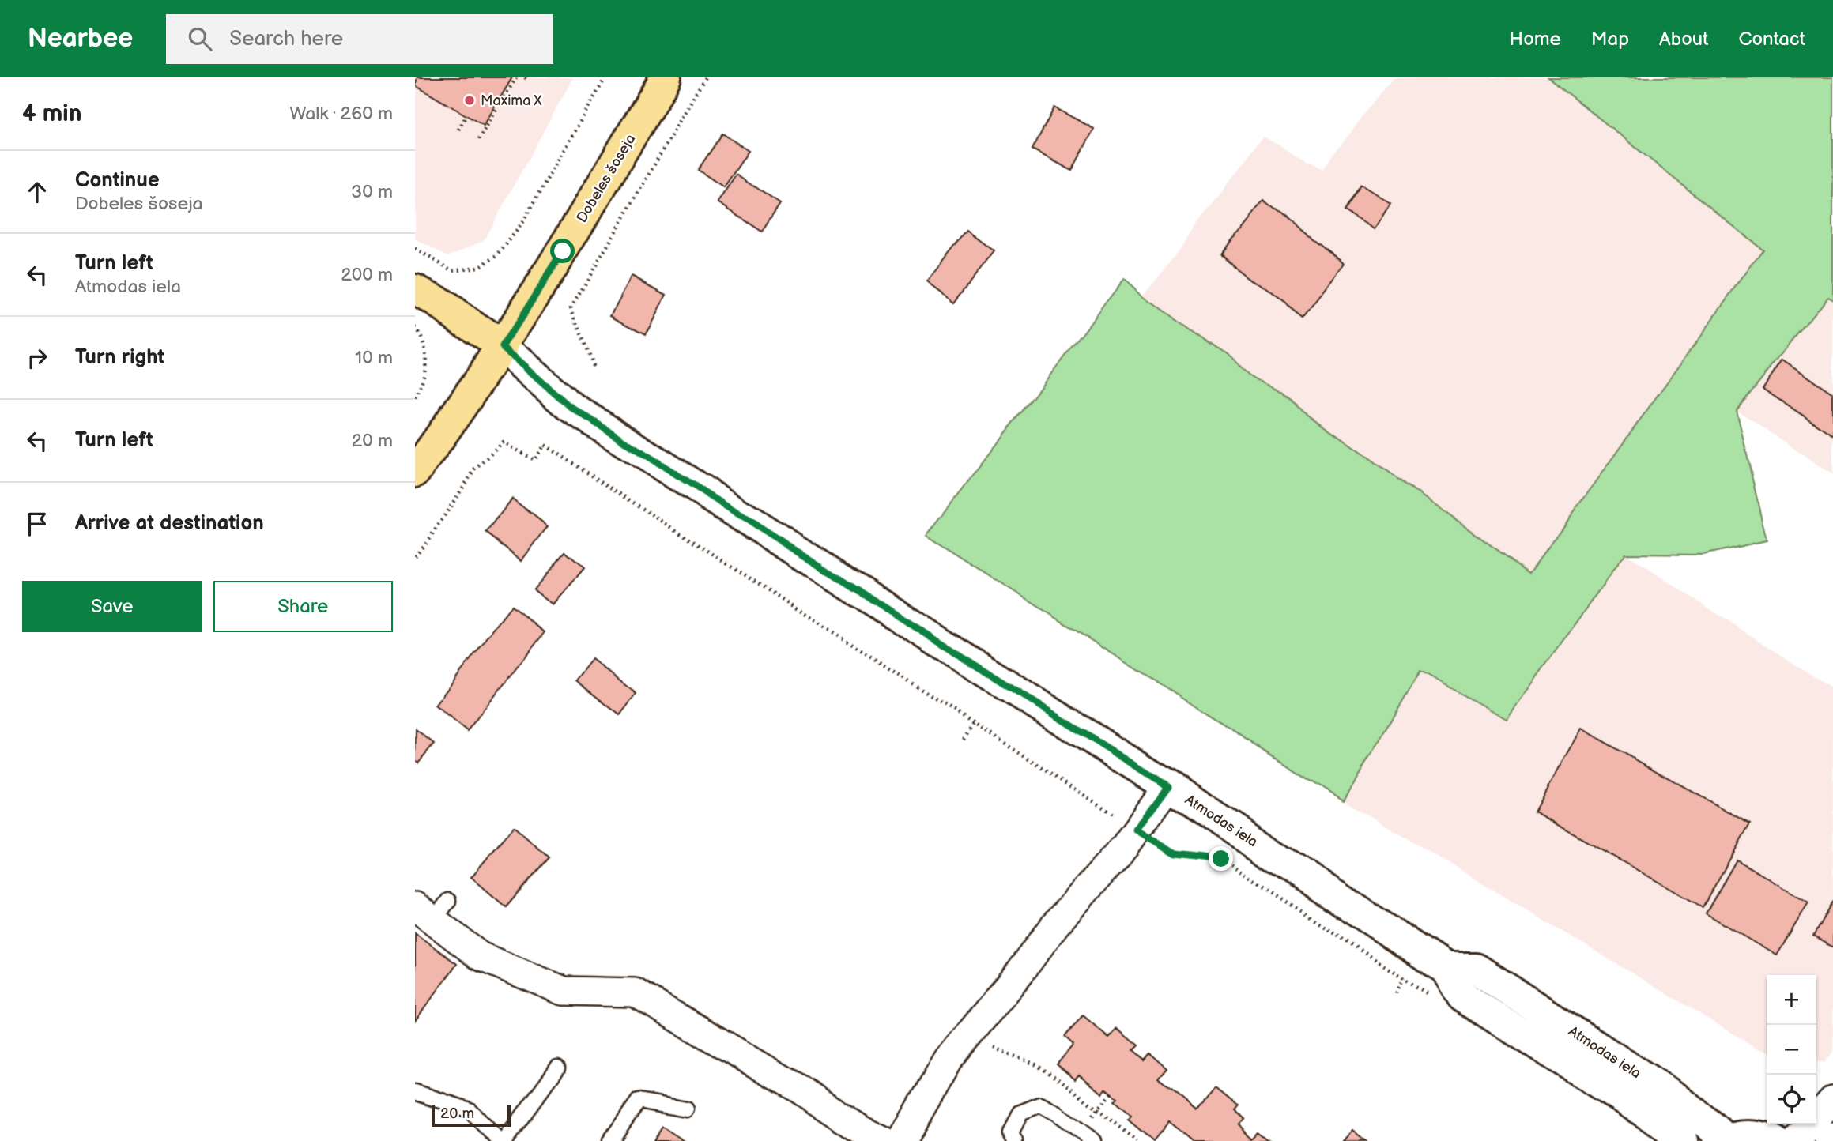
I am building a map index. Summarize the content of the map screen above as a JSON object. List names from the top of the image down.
{
  "streets": {
    "main road": ["Dobeles šoseja", "Atmodas iela"]
  },
  "crossings": [
    ["Dobeles šoseja", "Atmodas iela"]
  ],
  "places": ["Maxima X"],
  "scale_bar": "20 m",
  "page": {
    "header": "Nearbee",
    "search": "Search here",
    "nav": [
      "Home",
      "Map",
      "About",
      "Contact"
    ],
    "heading": ["4 min", "Walk · 260 m"],
    "list": [
      ["Continue", "Dobeles šoseja", "30 m"],
      ["Turn left", "Atmodas iela", "200 m"],
      ["Turn right", "10 m"],
      ["Turn left", "20 m"],
      "Arrive at destination"
    ],
    "buttons": ["Save", "Share"],
    "map_buttons": ["+", "−"],
    "scale": "20 m"
  }
}
